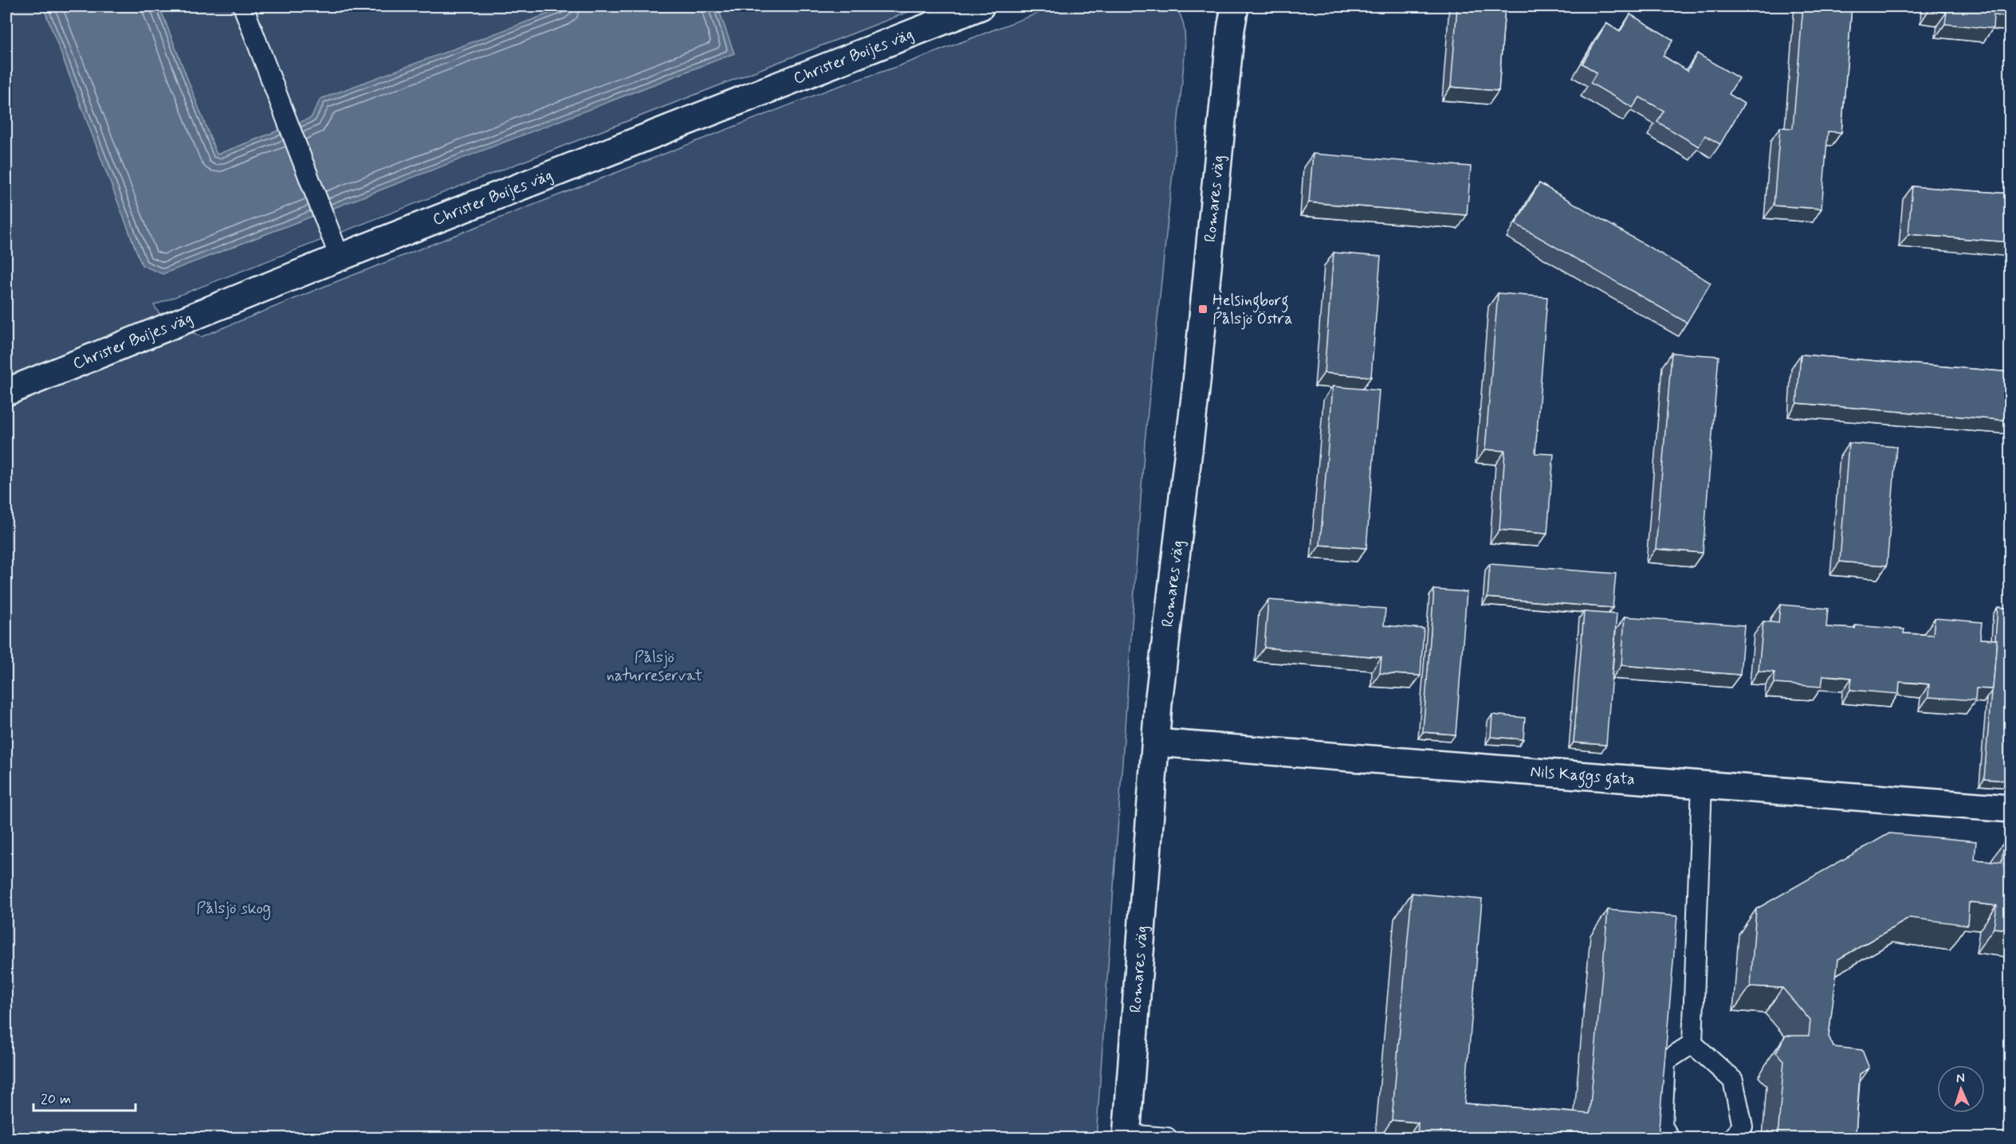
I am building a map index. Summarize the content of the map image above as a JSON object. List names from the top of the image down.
{
  "streets": {
    "street": ["Christer Boijes väg", "Romares väg", "Nils Kaggs gata"]
  },
  "crossings": [
    ["Romares väg", "Nils Kaggs gata"]
  ],
  "parks": ["Pålsjö naturreservat", "Pålsjö skog"],
  "places": {
    "transit": ["Helsingborg Pålsjö Östra"]
  },
  "scale_bar": "20 m",
  "north": "top"
}
